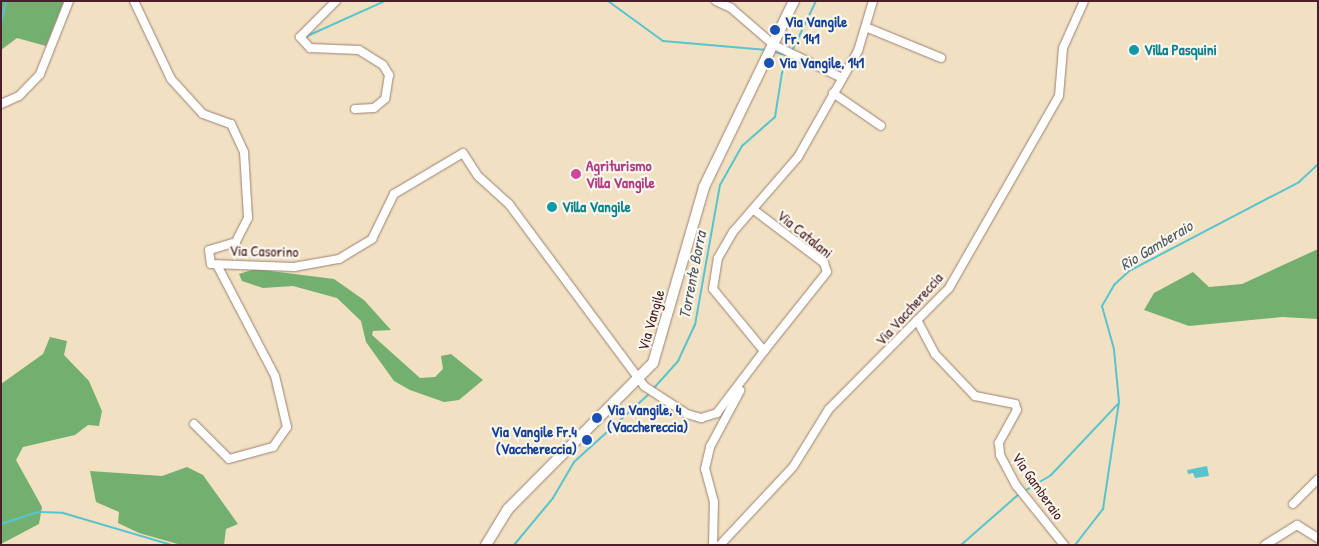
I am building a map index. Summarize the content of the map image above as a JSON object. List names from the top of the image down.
{
  "streets": {
    "street": [
      "Via Catalani",
      "Via Casorino",
      "Via Vacchereccia",
      "Via Vangile",
      "Via Gamberaio"
    ]
  },
  "crossings": [
    ["Via Casorino", "Via Vangile"],
    ["Via Vacchereccia", "Via Gamberaio"]
  ],
  "water": ["Rio Gamberaio", "Torrente Borra"],
  "places": [
    "Via Vangile Fr. 141",
    "Villa Pasquini",
    "Via Vangile, 141",
    "Agriturismo Villa Vangile",
    "Villa Vangile",
    "Via Vangile, 4 (Vacchereccia)",
    "Via Vangile Fr.4 (Vacchereccia)"
  ]
}
